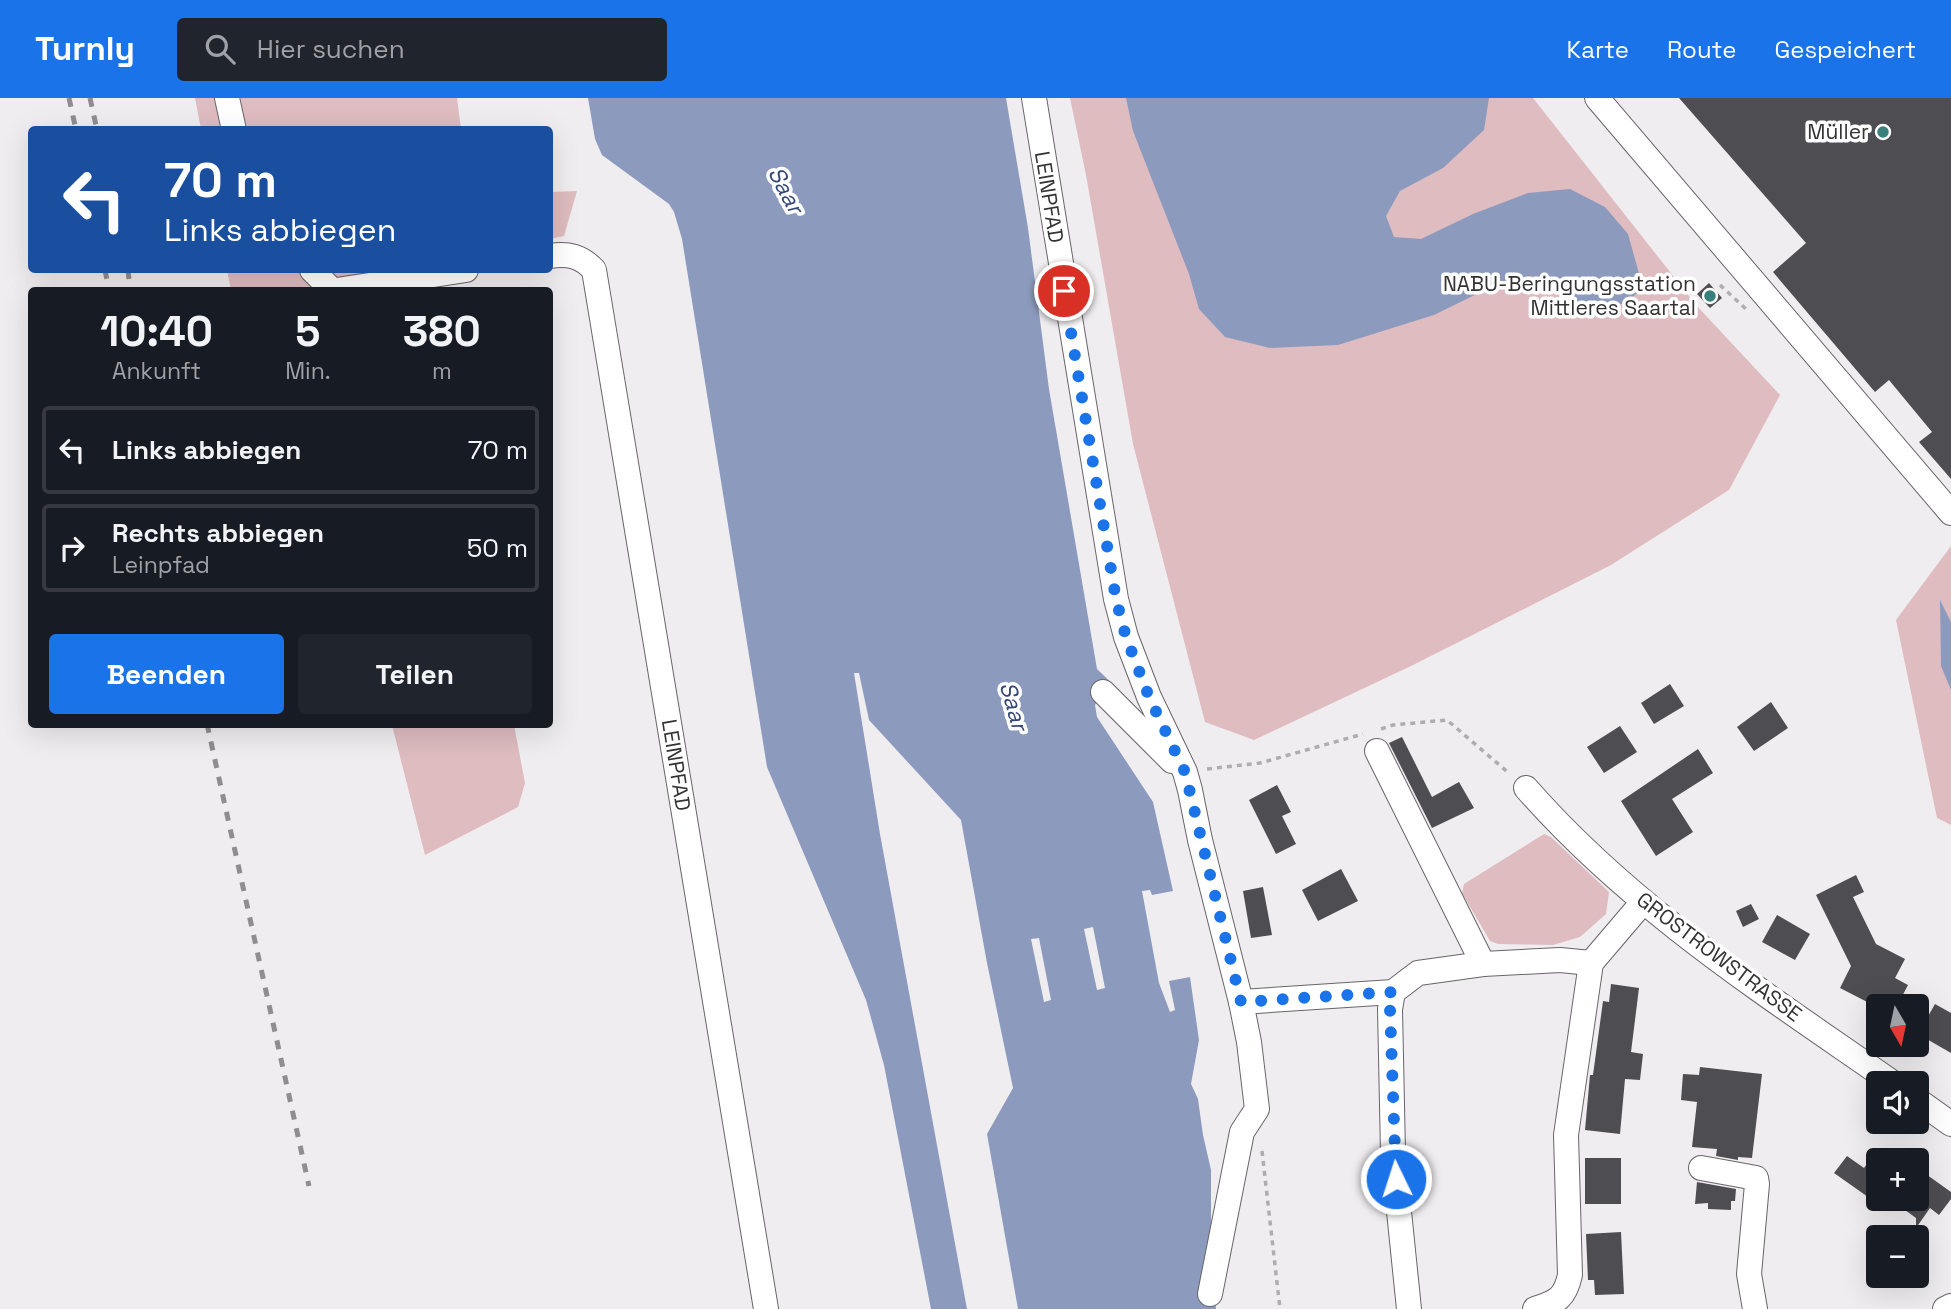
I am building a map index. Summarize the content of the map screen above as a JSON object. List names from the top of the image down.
{
  "streets": {
    "street": ["LEINPFAD", "GROSTROWSTRASSE"]
  },
  "water": ["Saar"],
  "places": ["Müller", "NABU-Beringungsstation Mittleres Saartal"],
  "north": "bottom",
  "page": {
    "header": "Turnly",
    "search": "Hier suchen",
    "nav": ["Karte", "Route", "Gespeichert"],
    "turn": ["70 m", "Links abbiegen"],
    "eta": [
      "10:40",
      "Ankunft",
      "5",
      "Min.",
      "380",
      "m"
    ],
    "list": [
      {
        "name": "Links abbiegen",
        "value": "70 m"
      },
      {
        "name": "Rechts abbiegen",
        "note": "Leinpfad",
        "value": "50 m"
      }
    ],
    "buttons": ["Beenden", "Teilen"],
    "map_buttons": ["+", "−"]
  }
}
